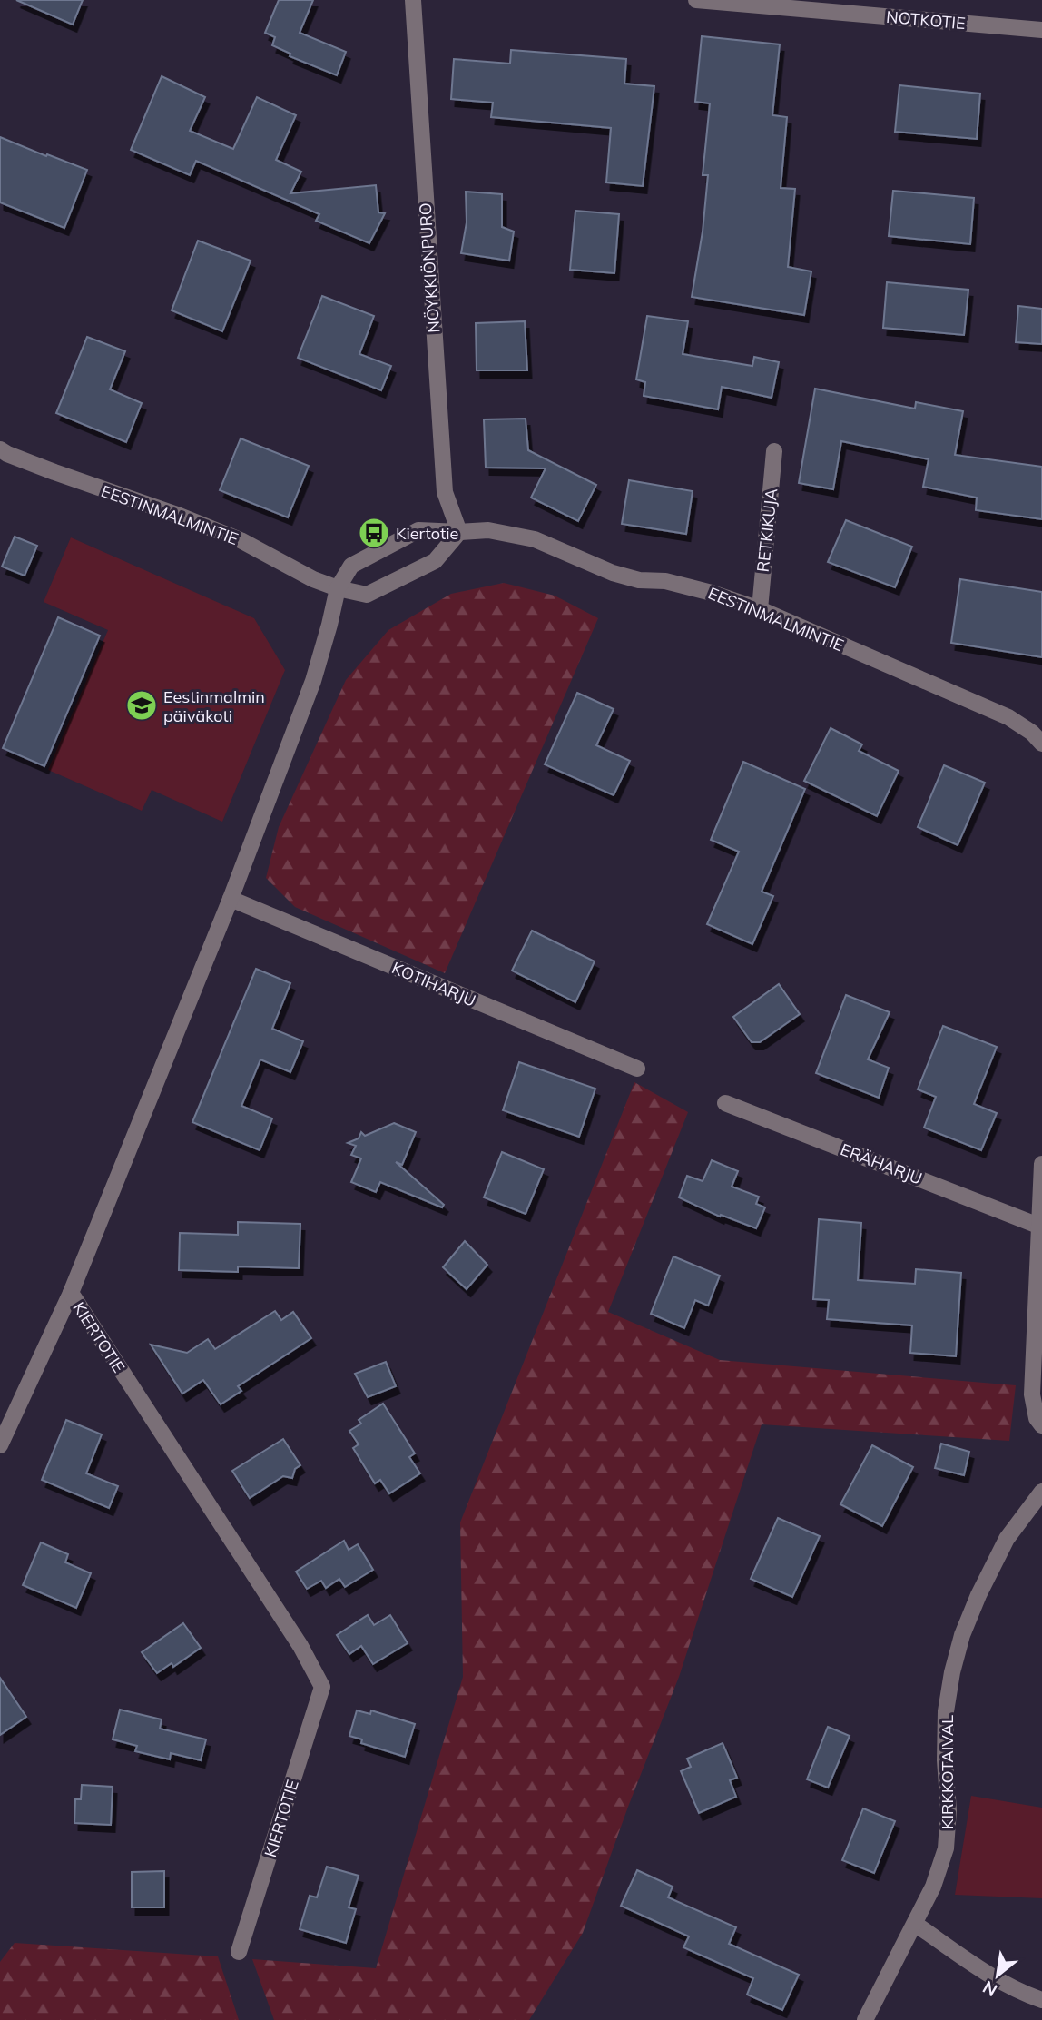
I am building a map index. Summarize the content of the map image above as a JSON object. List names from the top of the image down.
{
  "streets": {
    "street": [
      "NOTKOTIE",
      "NÖYKKIÖNPURO",
      "EESTINMALMINTIE",
      "RETKIKUJA",
      "KOTIHARJU",
      "ERÄHARJU",
      "KIERTOTIE",
      "KIRKKOTAIVAL"
    ]
  },
  "crossings": [
    ["NÖYKKIÖNPURO", "EESTINMALMINTIE"],
    ["EESTINMALMINTIE", "RETKIKUJA"],
    ["EESTINMALMINTIE", "KIERTOTIE"],
    ["KOTIHARJU", "KIERTOTIE"]
  ],
  "places": {
    "bus stop": ["Kiertotie"],
    "school or university": ["Eestinmalmin päiväkoti"]
  },
  "north": "bottom left"
}
